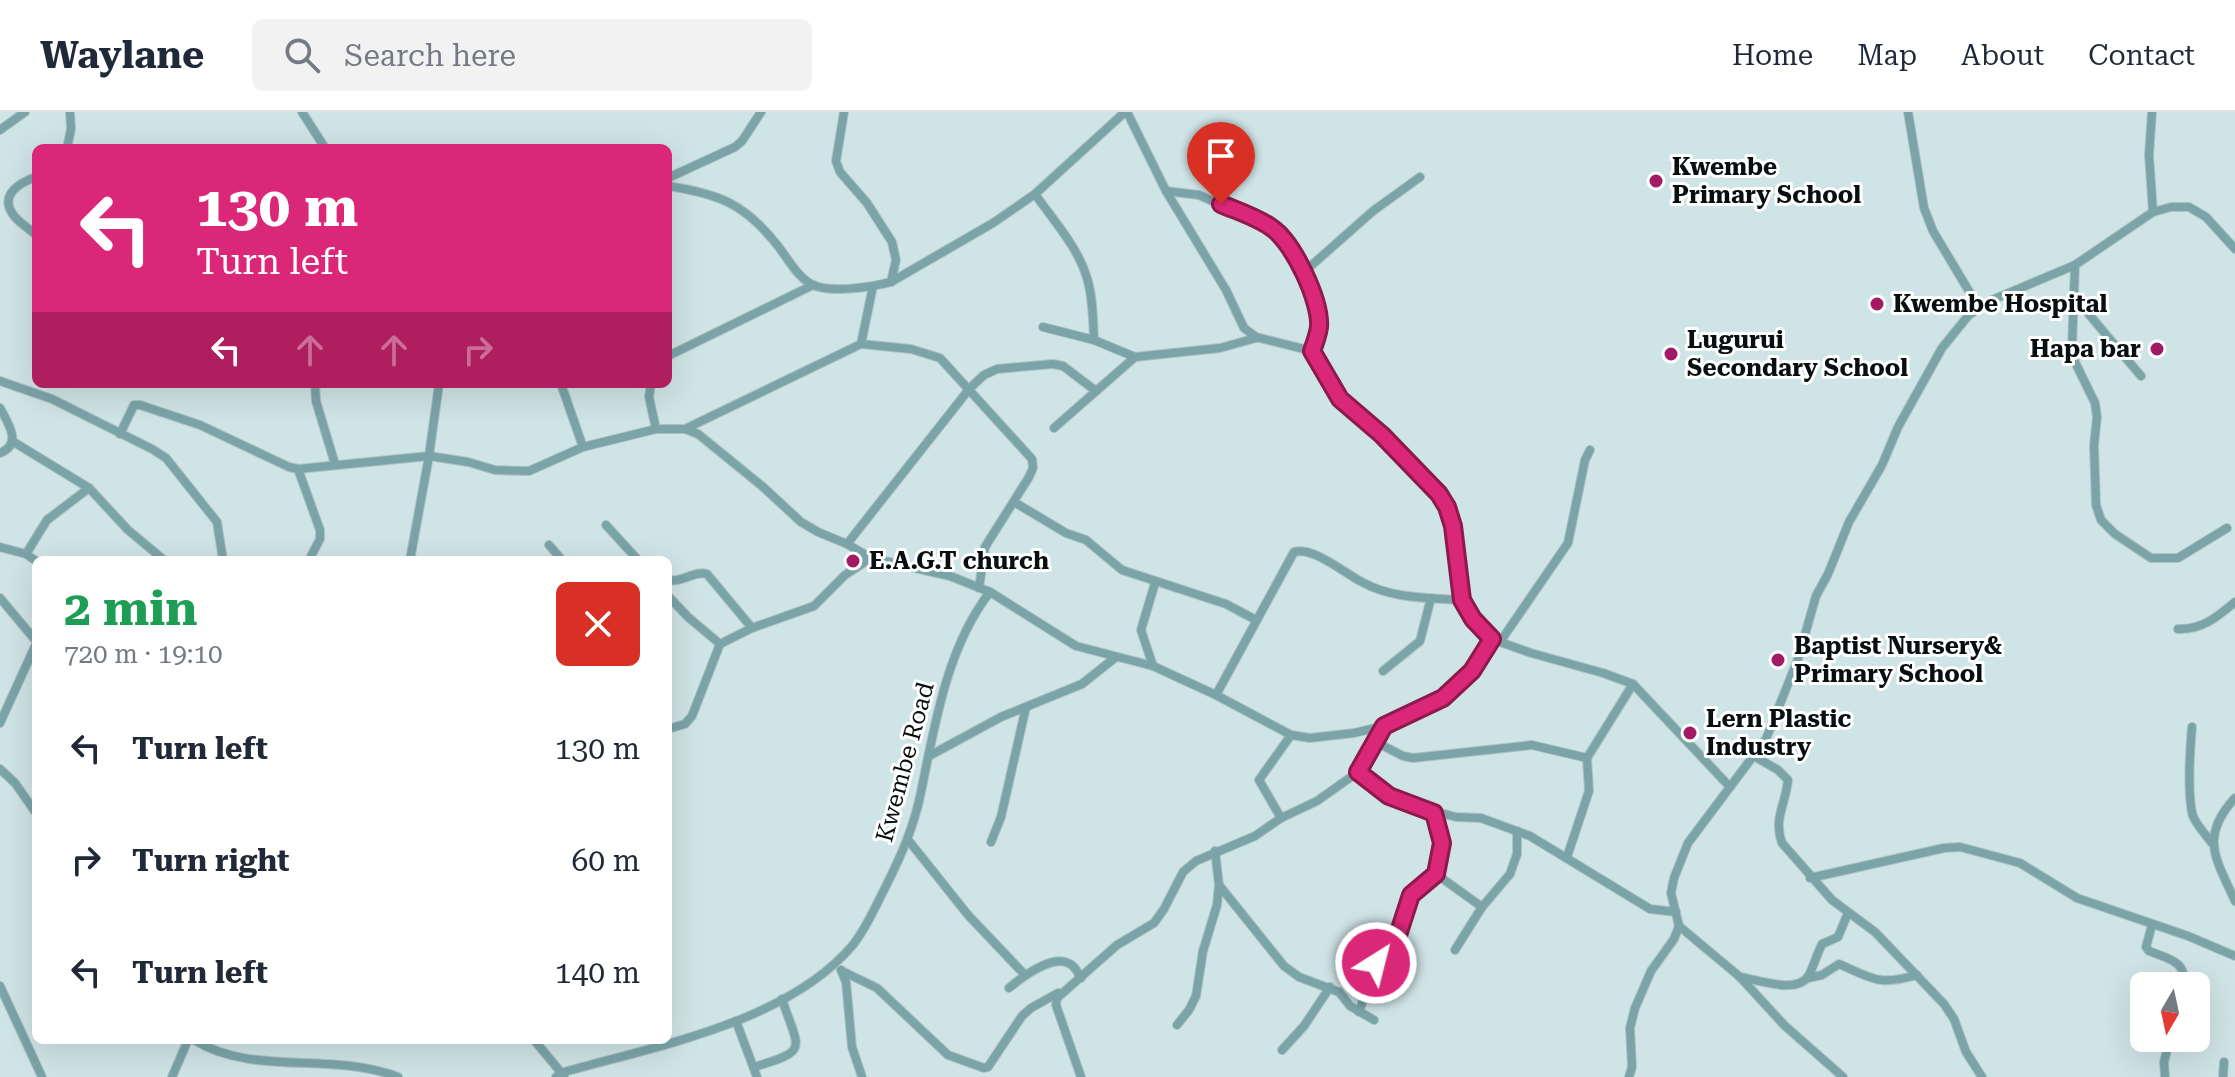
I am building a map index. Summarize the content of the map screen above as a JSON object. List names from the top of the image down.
{
  "streets": {
    "street": ["Kwembe Road"]
  },
  "places": [
    "Kwembe Primary School",
    "Kwembe Hospital",
    "Hapa bar",
    "Lugurui Secondary School",
    "E.A.G.T church",
    "Baptist Nursery& Primary School",
    "Lern Plastic Industry"
  ],
  "north": "bottom",
  "page": {
    "header": "Waylane",
    "search": "Search here",
    "nav": [
      "Home",
      "Map",
      "About",
      "Contact"
    ],
    "turn": ["130 m", "Turn left"],
    "heading": ["2 min", "720 m · 19:10"],
    "list": [
      {
        "name": "Turn left",
        "value": "130 m"
      },
      {
        "name": "Turn right",
        "value": "60 m"
      },
      {
        "name": "Turn left",
        "value": "140 m"
      }
    ]
  }
}
